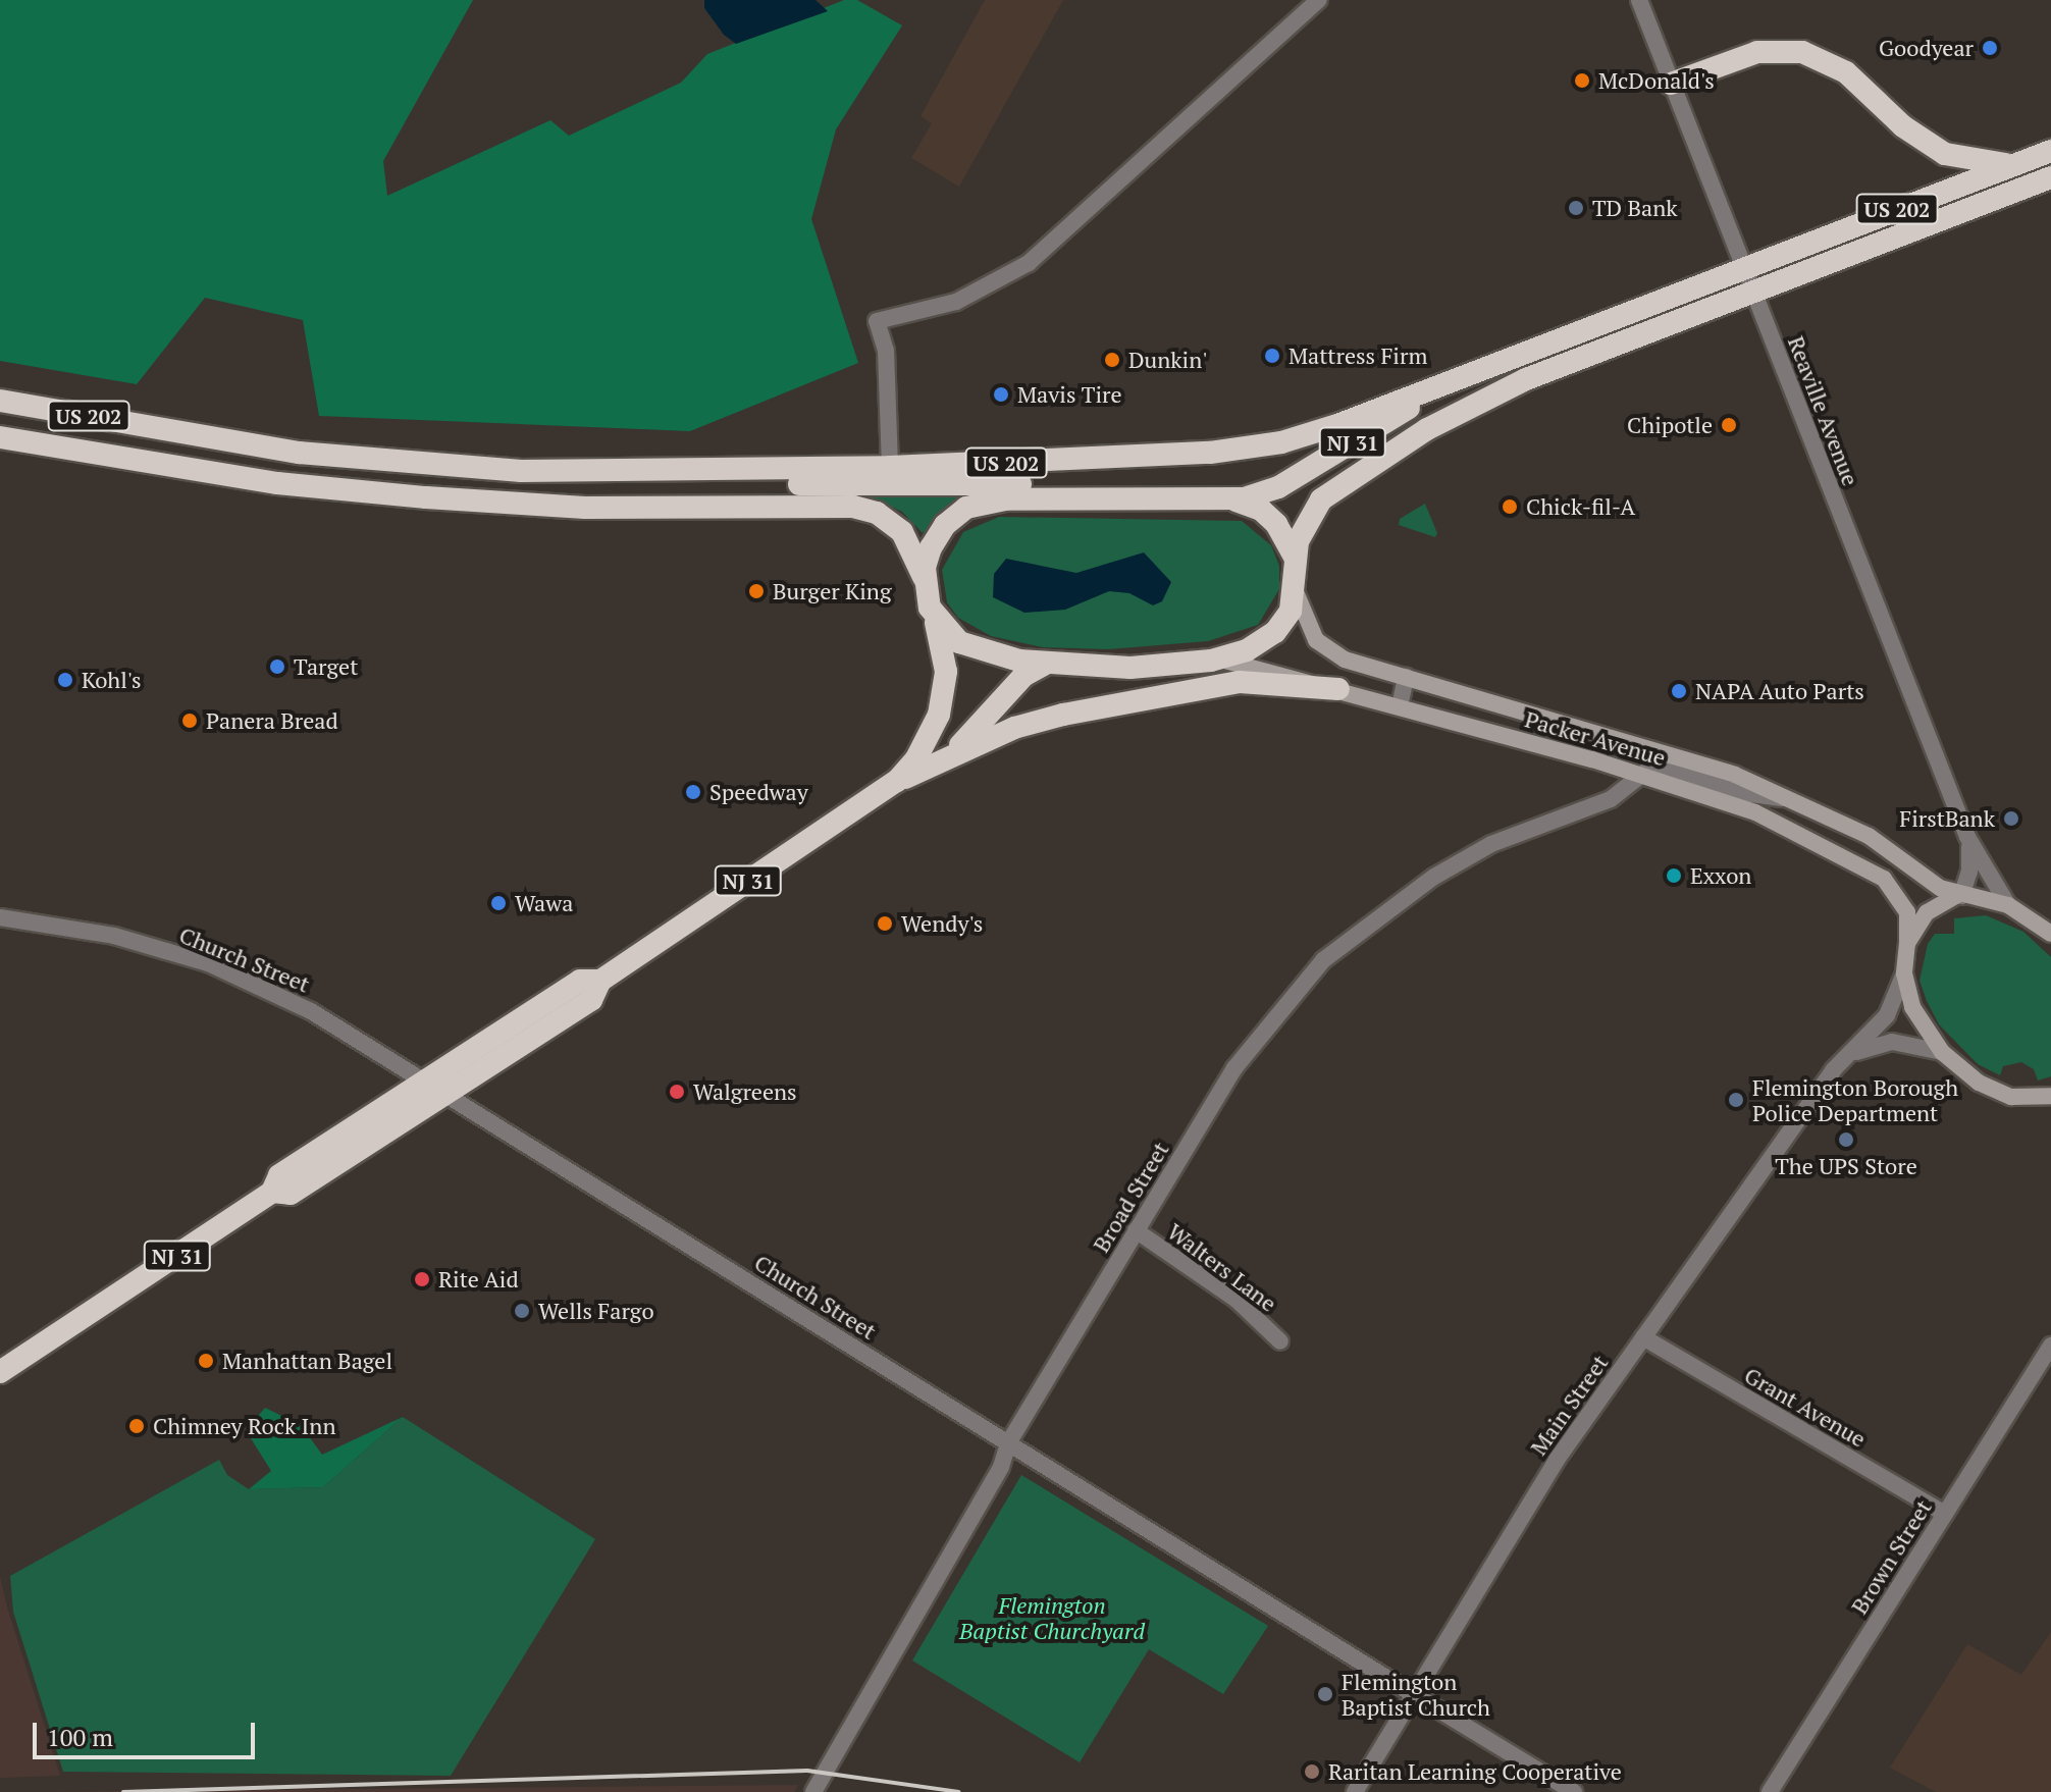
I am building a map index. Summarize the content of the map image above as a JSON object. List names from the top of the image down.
{
  "streets": {
    "highway": ["US 202", "NJ 31"],
    "main road": ["Packer Avenue"],
    "street": [
      "Reaville Avenue",
      "Church Street",
      "Broad Street",
      "Walters Lane",
      "Main Street",
      "Grant Avenue",
      "Brown Street"
    ]
  },
  "crossings": [
    ["US 202", "Reaville Avenue"],
    ["US 202", "NJ 31"],
    ["US 202", "Packer Avenue"],
    ["Reaville Avenue", "Packer Avenue"],
    ["NJ 31", "Church Street"],
    ["Packer Avenue", "Broad Street"],
    ["Packer Avenue", "Main Street"],
    ["Church Street", "Broad Street"],
    ["Church Street", "Main Street"],
    ["Broad Street", "Walters Lane"],
    ["Main Street", "Grant Avenue"],
    ["Grant Avenue", "Brown Street"]
  ],
  "parks": ["Flemington Baptist Churchyard"],
  "places": [
    "Goodyear",
    "McDonald's",
    "TD Bank",
    "Mattress Firm",
    "Dunkin'",
    "Mavis Tire",
    "Chipotle",
    "Chick-fil-A",
    "Burger King",
    "Target",
    "Kohl's",
    "NAPA Auto Parts",
    "Panera Bread",
    "Speedway",
    "FirstBank",
    "Exxon",
    "Wawa",
    "Wendy's",
    "Walgreens",
    "Flemington Borough Police Department",
    "The UPS Store",
    "Rite Aid",
    "Wells Fargo",
    "Manhattan Bagel",
    "Chimney Rock Inn",
    "Flemington Baptist Church",
    "Raritan Learning Cooperative"
  ],
  "scale_bar": "100 m"
}
